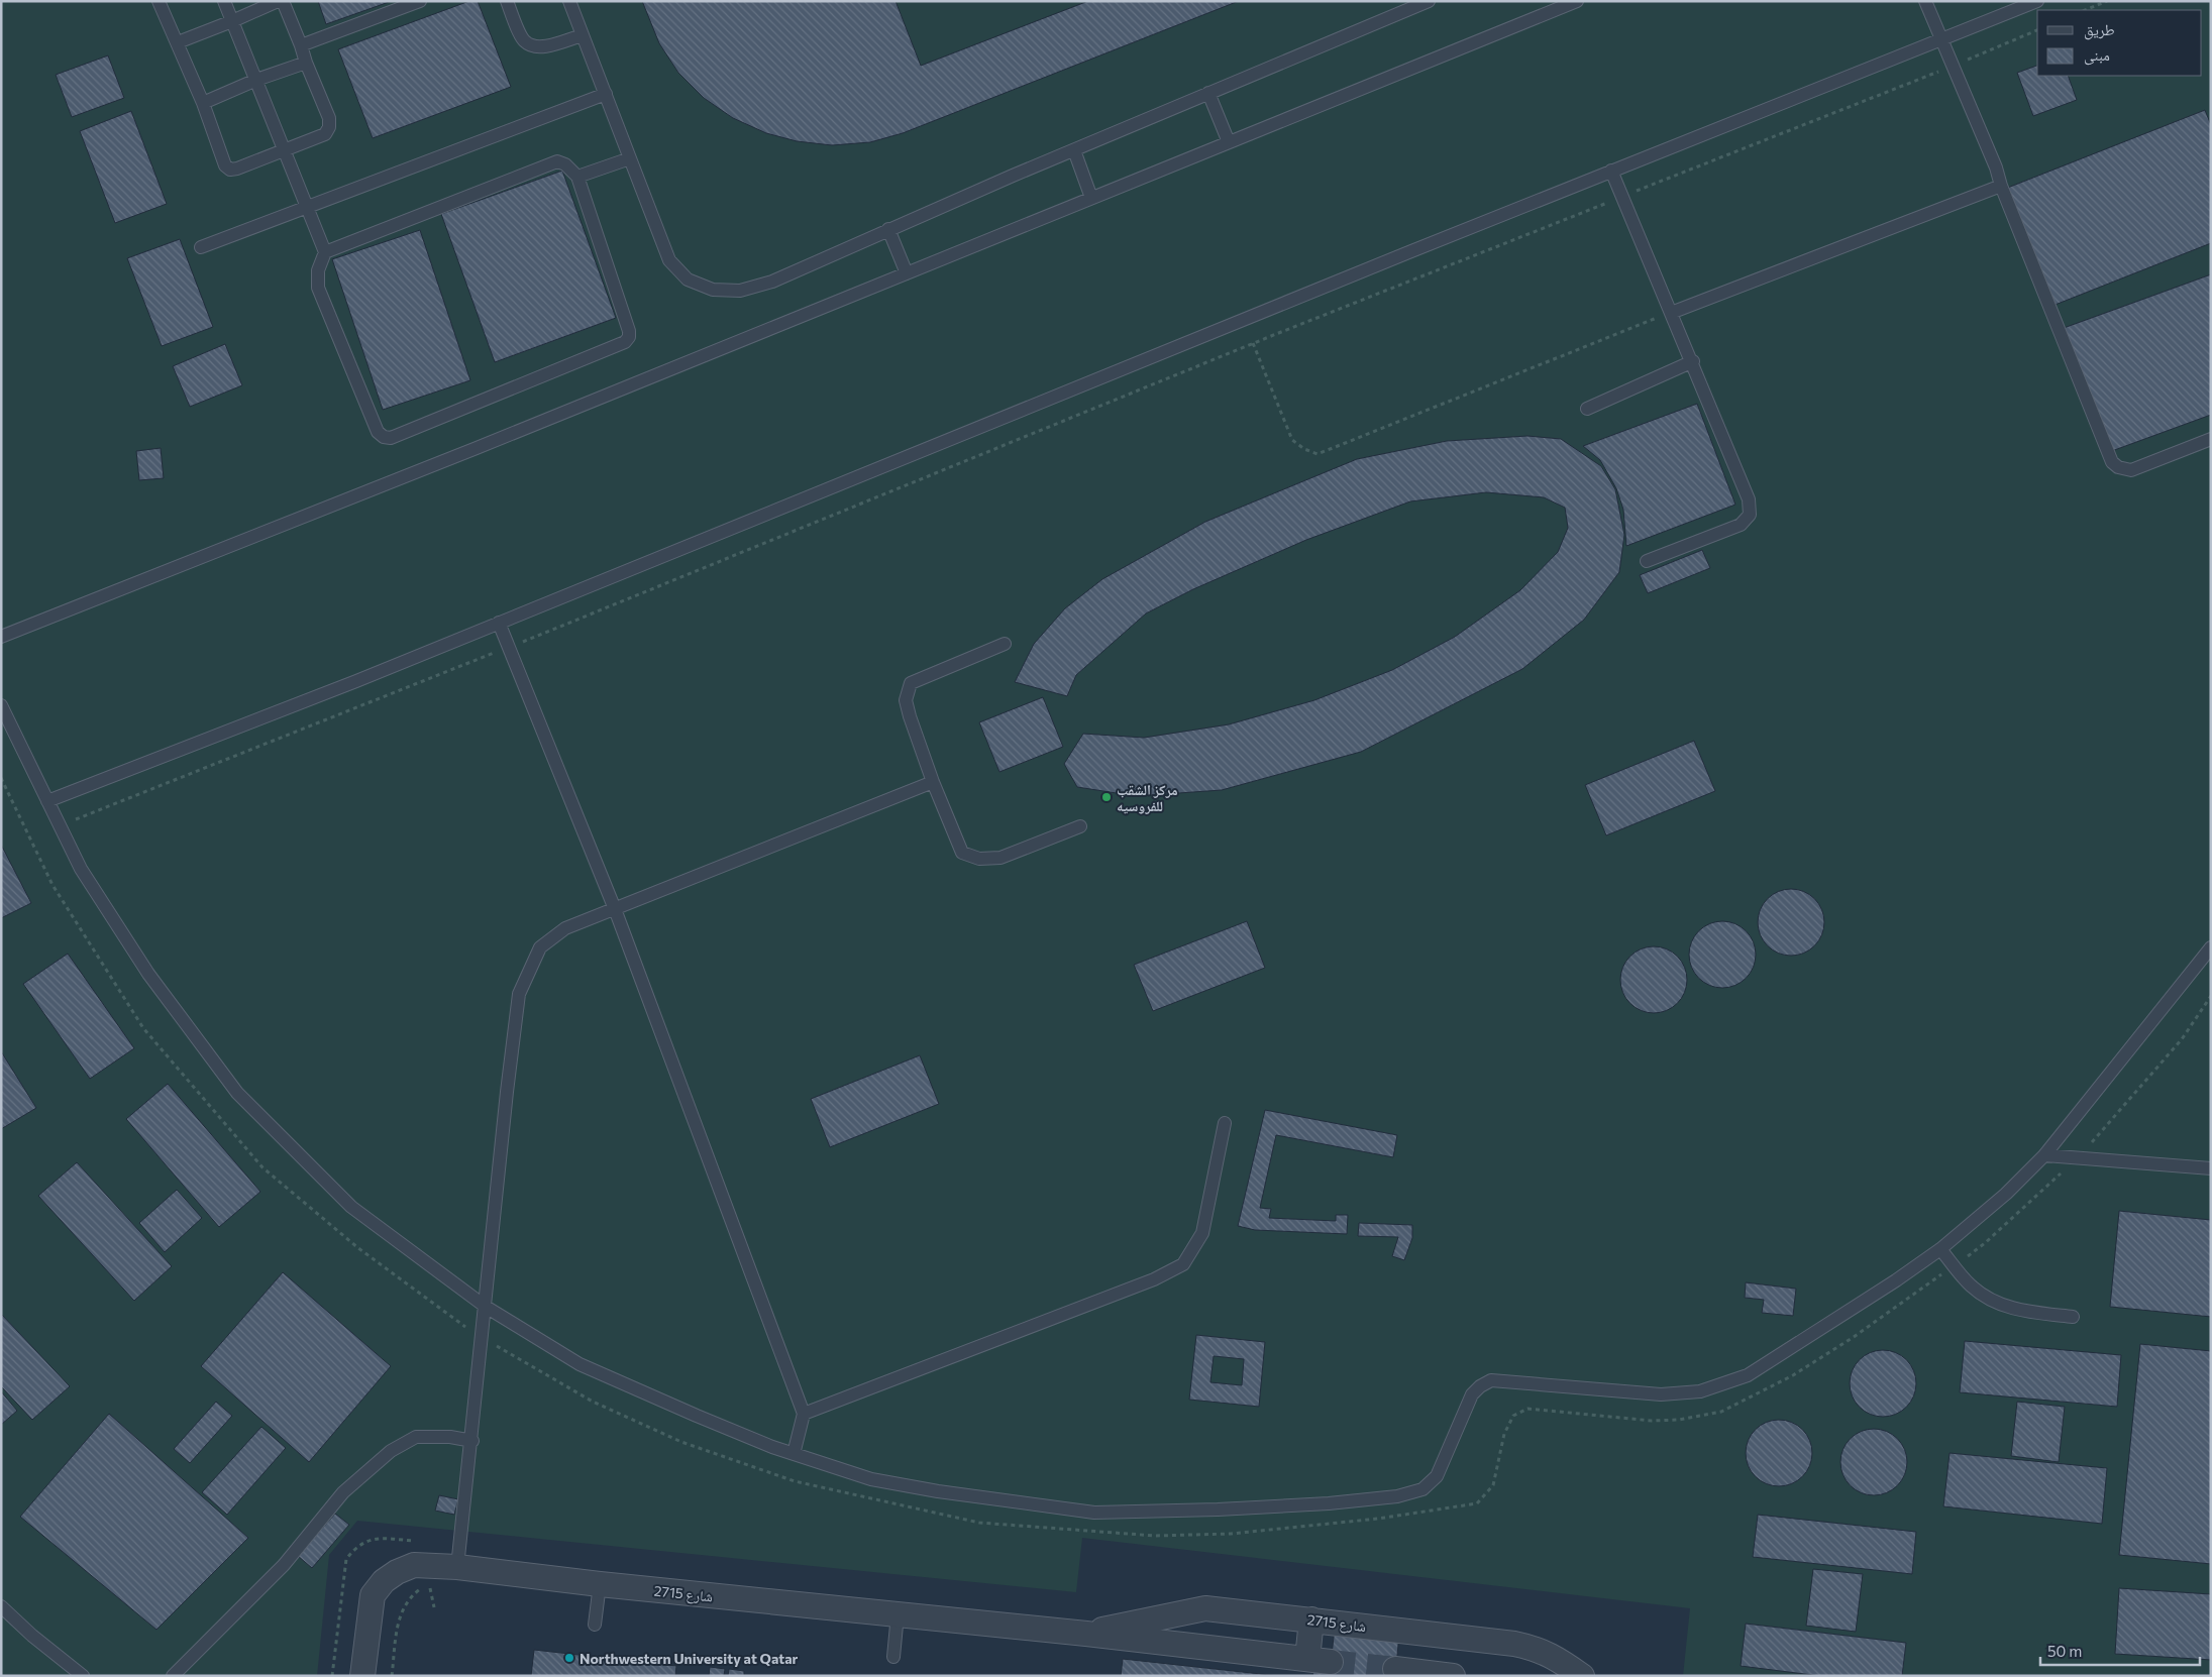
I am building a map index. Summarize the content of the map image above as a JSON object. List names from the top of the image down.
{
  "streets": {
    "street": ["شارع 2715"]
  },
  "places": ["مركز الشقب للفروسيه", "Northwestern University at Qatar"],
  "legend": ["طريق", "مبنى"],
  "scale_bar": "50 m"
}
